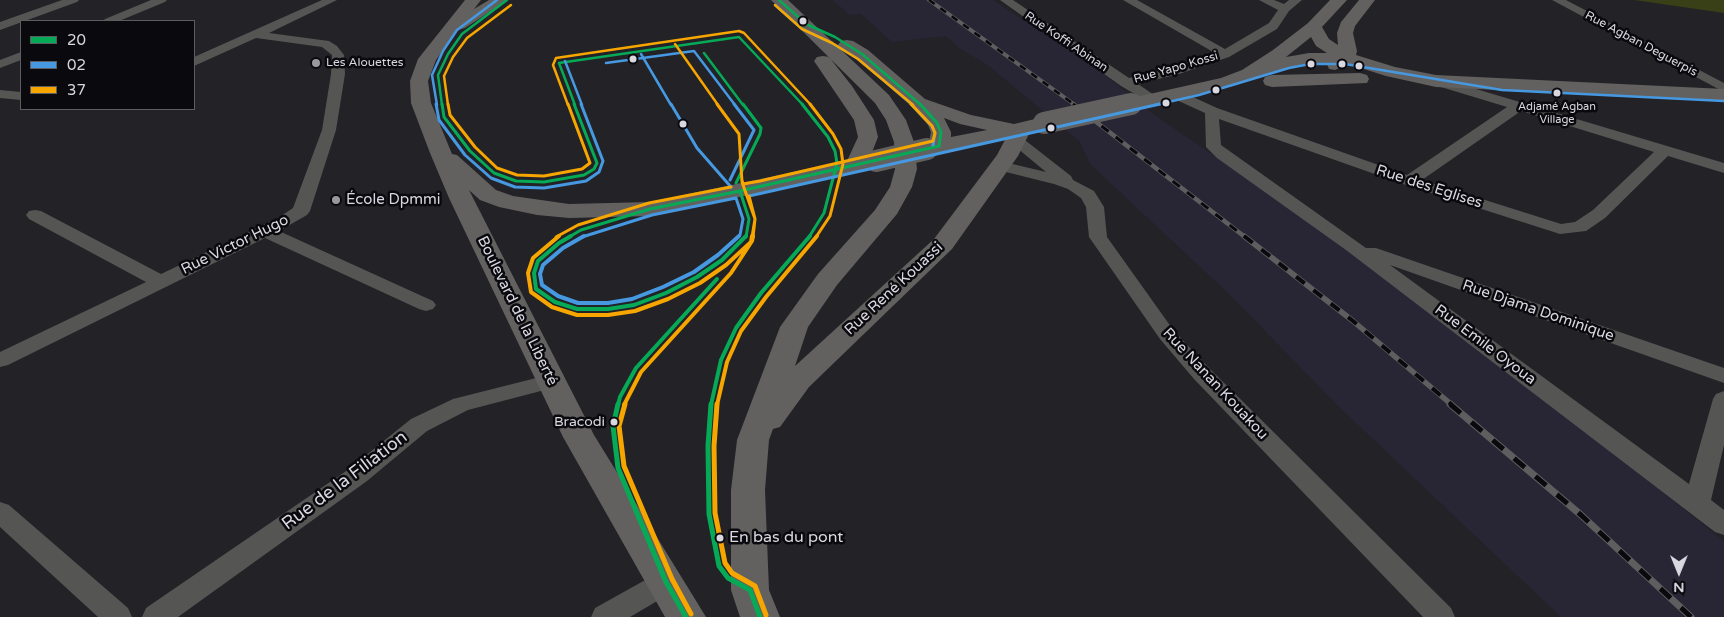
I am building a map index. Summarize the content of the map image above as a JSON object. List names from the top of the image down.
{
  "streets": {
    "main road": ["Rue René Kouassi", "Boulevard de la Liberté"],
    "street": [
      "Rue Koffi Abinan",
      "Rue Agban Deguerpis",
      "Rue Yapo Kossi",
      "Rue des Eglises",
      "Rue Victor Hugo",
      "Rue Djama Dominique",
      "Rue Emile Oyoua",
      "Rue Nanan Kouakou",
      "Rue de la Filiation"
    ]
  },
  "crossings": [
    ["Rue Koffi Abinan", "Rue Yapo Kossi"],
    ["Rue des Eglises", "Rue Emile Oyoua"],
    ["Rue René Kouassi", "Rue Nanan Kouakou"],
    ["Boulevard de la Liberté", "Rue de la Filiation"],
    ["Rue Djama Dominique", "Rue Emile Oyoua"]
  ],
  "places": [
    "Les Alouettes",
    "Adjamé Agban Village",
    "École Dpmmi",
    "Bracodi",
    "En bas du pont"
  ],
  "lines": ["transit line 20", "transit line 02", "transit line 37"],
  "legend": ["20", "02", "37"],
  "north": "bottom"
}
